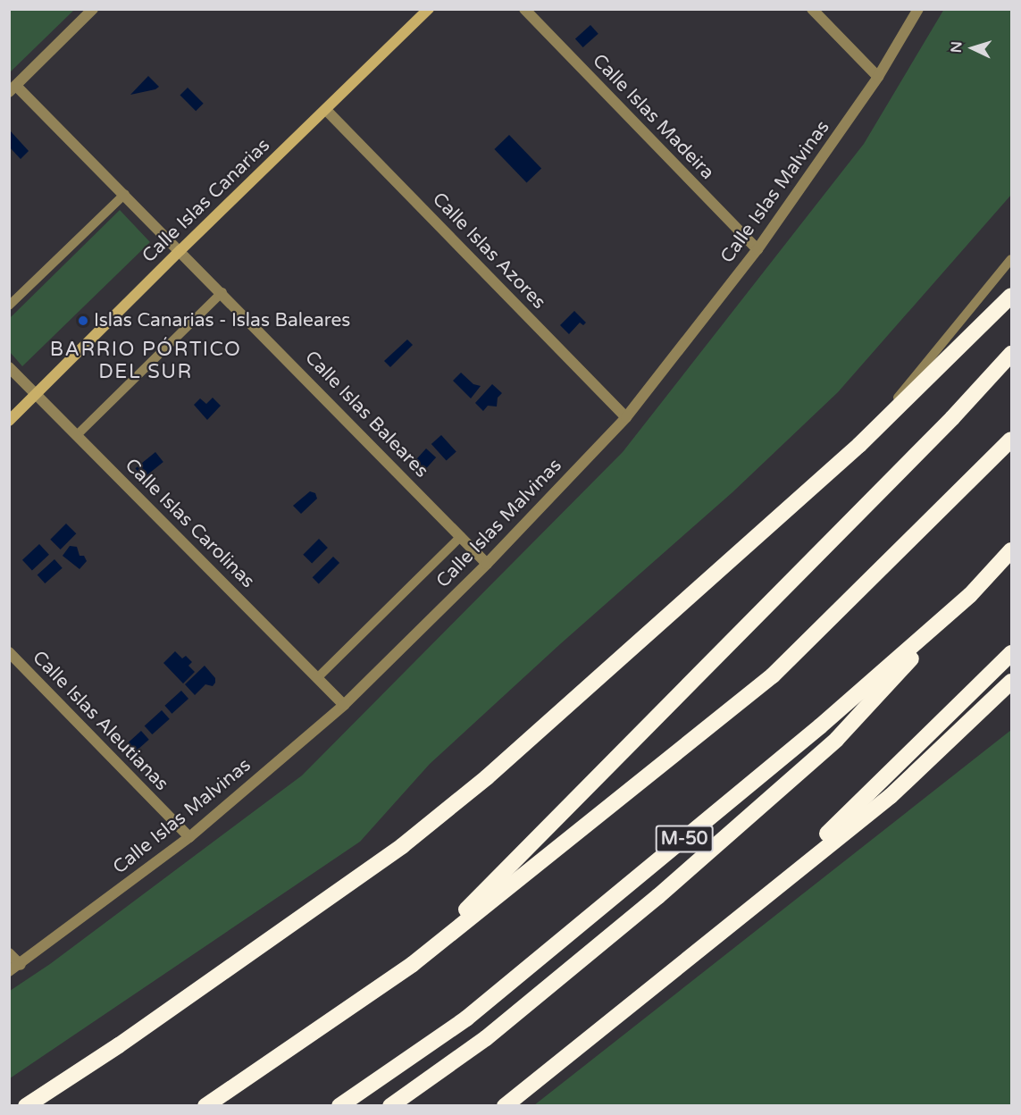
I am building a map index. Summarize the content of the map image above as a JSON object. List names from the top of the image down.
{
  "streets": {
    "highway": ["M-50"],
    "street": [
      "Calle Islas Madeira",
      "Calle Islas Malvinas",
      "Calle Islas Canarias",
      "Calle Islas Azores",
      "Calle Islas Baleares",
      "Calle Islas Carolinas",
      "Calle Islas Aleutianas"
    ]
  },
  "crossings": [
    ["Calle Islas Madeira", "Calle Islas Malvinas"],
    ["Calle Islas Malvinas", "Calle Islas Azores"],
    ["Calle Islas Malvinas", "Calle Islas Baleares"],
    ["Calle Islas Malvinas", "Calle Islas Carolinas"],
    ["Calle Islas Malvinas", "Calle Islas Aleutianas"],
    ["Calle Islas Canarias", "Calle Islas Azores"],
    ["Calle Islas Canarias", "Calle Islas Baleares"],
    ["Calle Islas Canarias", "Calle Islas Carolinas"]
  ],
  "districts": ["BARRIO PÓRTICO DEL SUR"],
  "places": ["Islas Canarias - Islas Baleares"],
  "north": "left"
}
